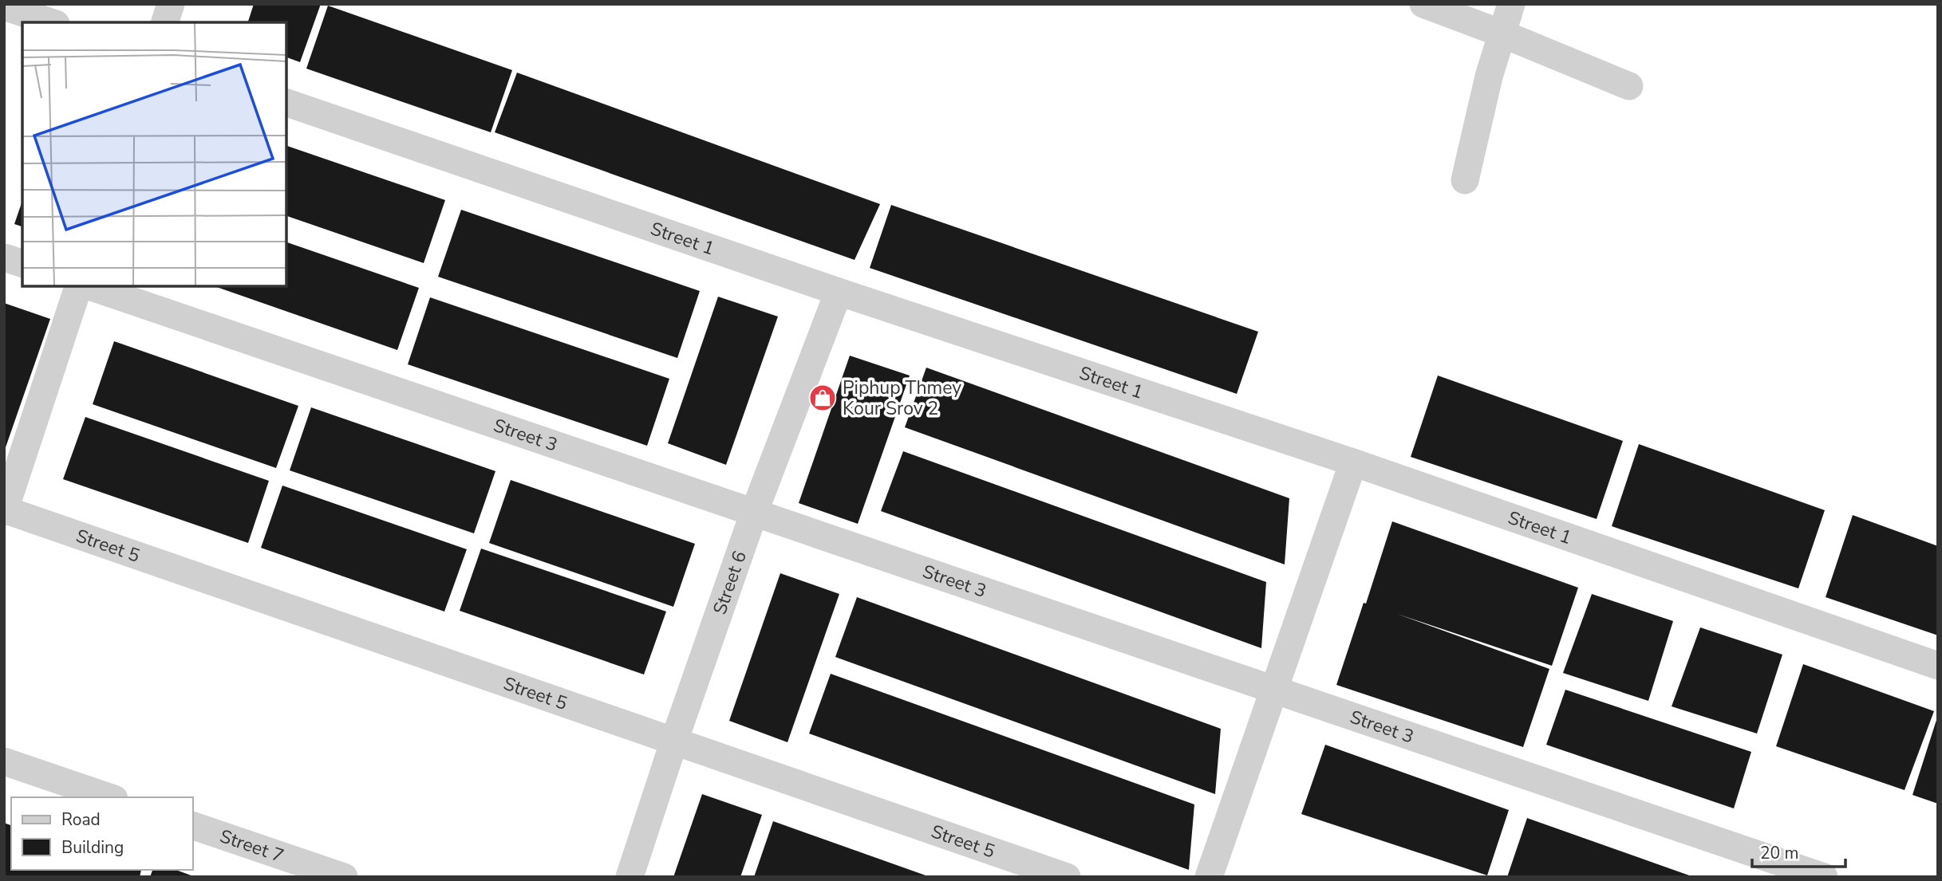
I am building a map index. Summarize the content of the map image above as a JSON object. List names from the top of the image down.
{
  "streets": {
    "street": [
      "Street 1",
      "Street 3",
      "Street 5",
      "Street 6",
      "Street 7"
    ]
  },
  "crossings": [
    ["Street 1", "Street 6"],
    ["Street 3", "Street 6"],
    ["Street 5", "Street 6"]
  ],
  "places": {
    "shop": ["Piphup Thmey Kour Srov 2"]
  },
  "legend": ["Road", "Building"],
  "scale_bar": "20 m"
}
